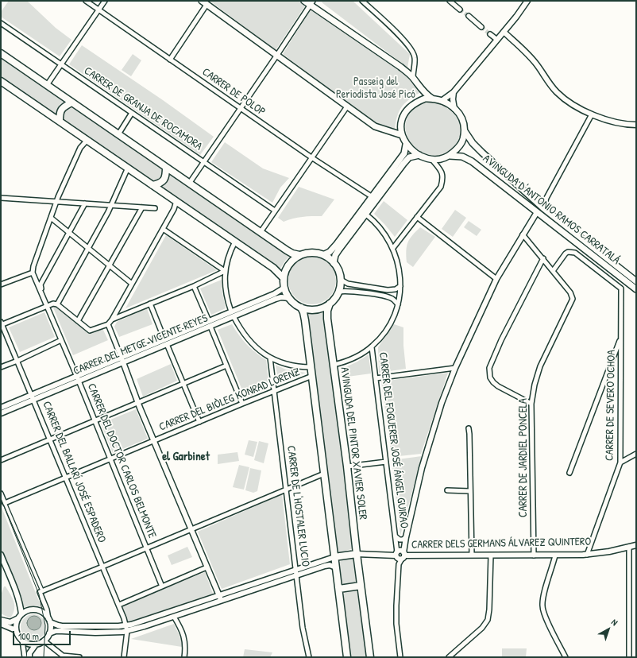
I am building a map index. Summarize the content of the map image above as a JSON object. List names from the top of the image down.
{
  "streets": {
    "main road": ["AVINGUDA D'ANTONIO RAMOS CARRATALÁ", "AVINGUDA DEL PINTOR XAVIER SOLER", "CARRER DELS GERMANS ÁLVAREZ QUINTERO"],
    "street": [
      "CARRER DE POLOP",
      "CARRER DE GRANJA DE ROCAMORA",
      "CARRER DEL METGE VICENTE REYES",
      "CARRER DEL BIÒLEG KONRAD LORENZ",
      "CARRER DE SEVERO OCHOA",
      "CARRER DEL FOGUERER JOSÉ ÁNGEL GUIRAO",
      "CARRER DE JARDIEL PONCELA",
      "CARRER DEL DOCTOR CARLOS BELMONTE",
      "CARRER DEL BALLARÍ JOSÉ ESPADERO",
      "CARRER DE L'HOSTALER LUCIO"
    ]
  },
  "crossings": [
    ["AVINGUDA D'ANTONIO RAMOS CARRATALÁ", "CARRER DE SEVERO OCHOA"],
    ["AVINGUDA D'ANTONIO RAMOS CARRATALÁ", "CARRER DE JARDIEL PONCELA"],
    ["CARRER DEL METGE VICENTE REYES", "AVINGUDA DEL PINTOR XAVIER SOLER"],
    ["CARRER DEL METGE VICENTE REYES", "CARRER DEL DOCTOR CARLOS BELMONTE"],
    ["CARRER DEL METGE VICENTE REYES", "CARRER DEL BALLARÍ JOSÉ ESPADERO"],
    ["CARRER DEL BIÒLEG KONRAD LORENZ", "CARRER DEL DOCTOR CARLOS BELMONTE"],
    ["CARRER DEL BIÒLEG KONRAD LORENZ", "CARRER DE L'HOSTALER LUCIO"],
    ["CARRER DE SEVERO OCHOA", "CARRER DELS GERMANS ÁLVAREZ QUINTERO"],
    ["CARRER DEL FOGUERER JOSÉ ÁNGEL GUIRAO", "CARRER DELS GERMANS ÁLVAREZ QUINTERO"],
    ["AVINGUDA DEL PINTOR XAVIER SOLER", "CARRER DELS GERMANS ÁLVAREZ QUINTERO"],
    ["CARRER DE JARDIEL PONCELA", "CARRER DELS GERMANS ÁLVAREZ QUINTERO"]
  ],
  "districts": ["el Garbinet"],
  "parks": ["Passeig del Periodista José Picó"],
  "scale_bar": "100 m",
  "north": "top right"
}
